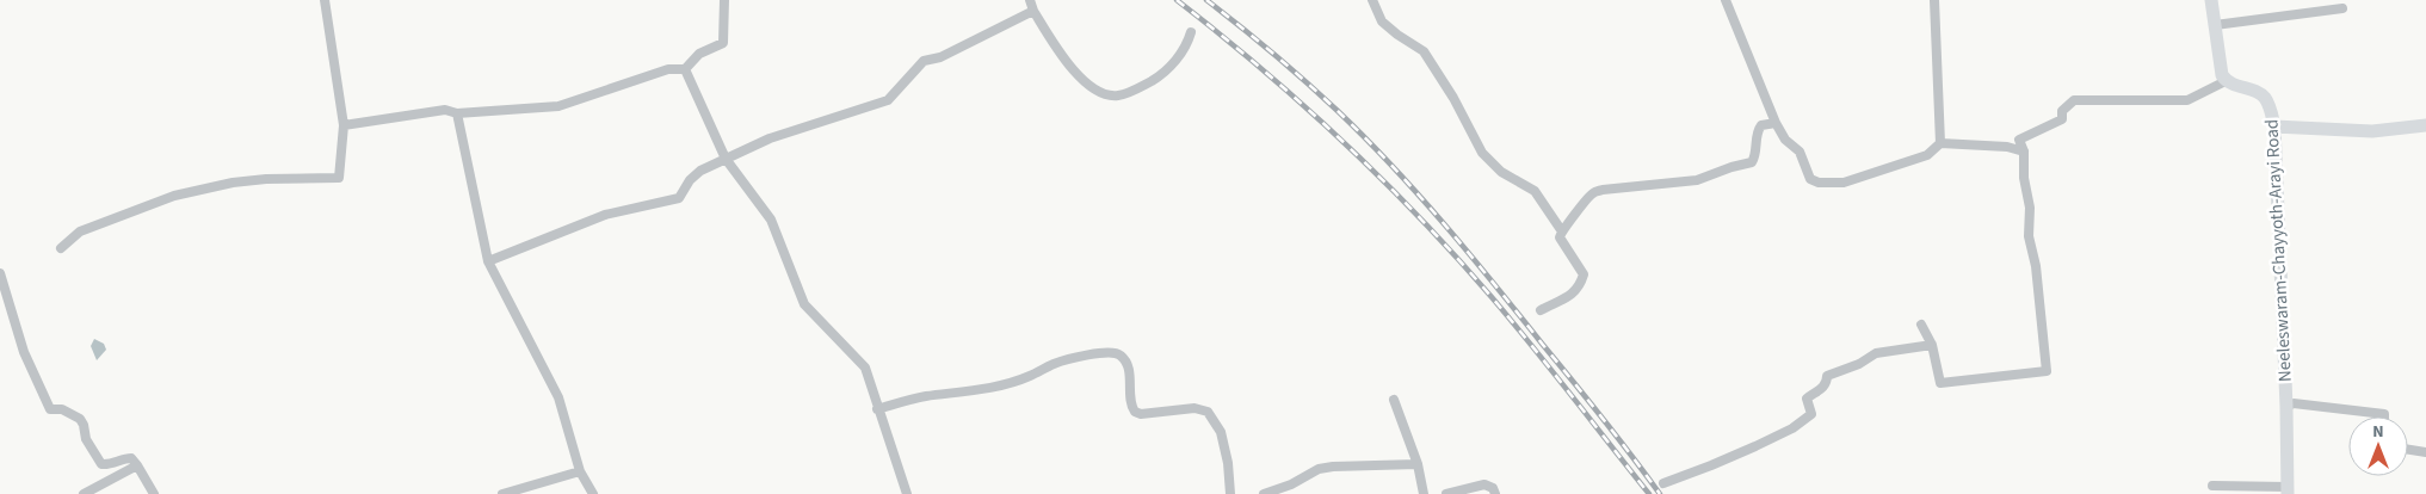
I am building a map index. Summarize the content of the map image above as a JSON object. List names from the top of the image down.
{
  "streets": {
    "main road": ["Neeleswaram-Chayyoth-Arayi Road"]
  },
  "north": "top"
}
